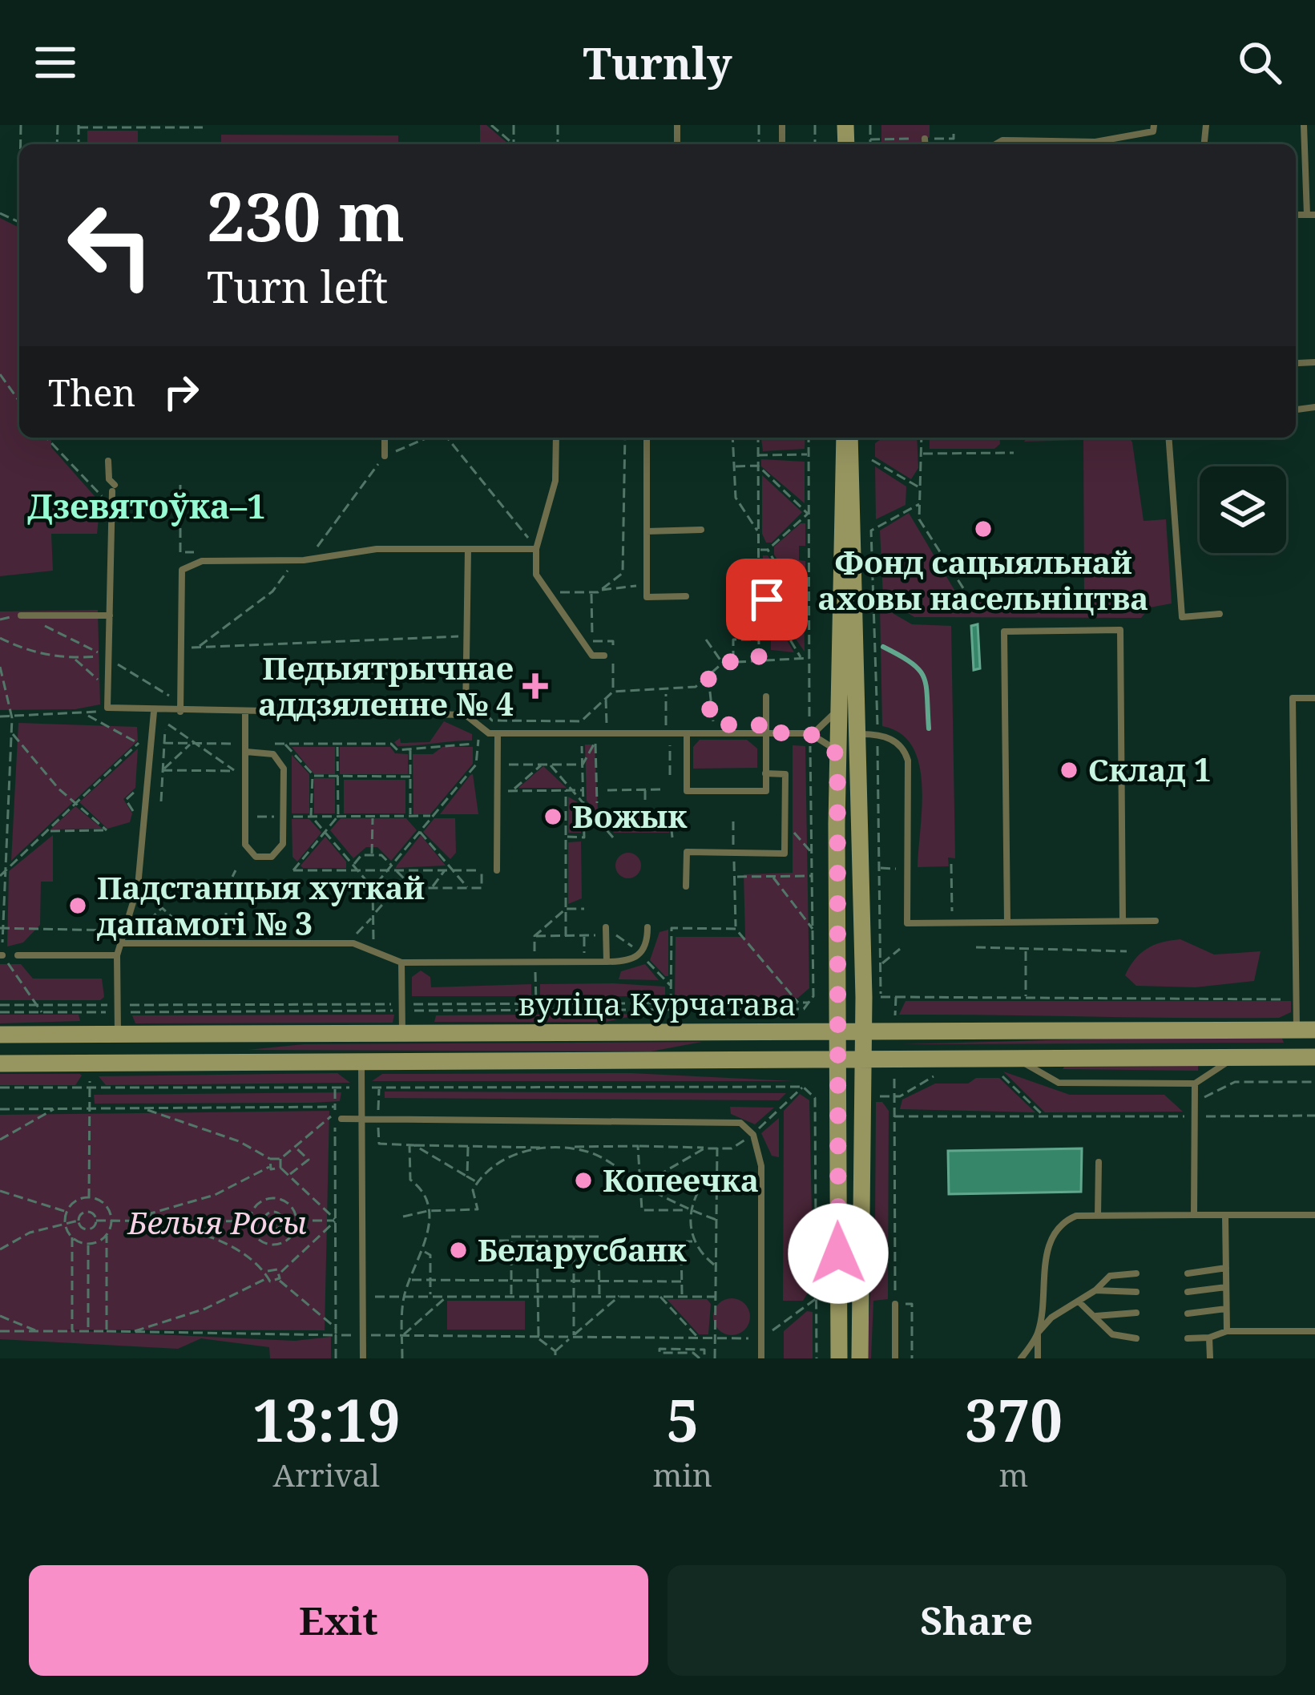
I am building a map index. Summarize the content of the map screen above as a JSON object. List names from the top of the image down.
{
  "streets": {
    "main road": ["вуліца Курчатава"]
  },
  "districts": ["Дзевятоўка–1"],
  "parks": ["Белыя Росы"],
  "places": {
    "other": [
      "Фонд сацыяльнай аховы насельніцтва",
      "Склад 1",
      "Вожык",
      "Падстанцыя хуткай дапамогі № 3",
      "Копеечка",
      "Беларусбанк"
    ],
    "health": ["Педыятрычнае аддзяленне № 4"]
  },
  "page": {
    "header": "Turnly",
    "turn": ["230 m", "Turn left"],
    "then": "Then",
    "eta": [
      "13:19",
      "Arrival",
      "5",
      "min",
      "370",
      "m"
    ],
    "buttons": ["Exit", "Share"]
  }
}
